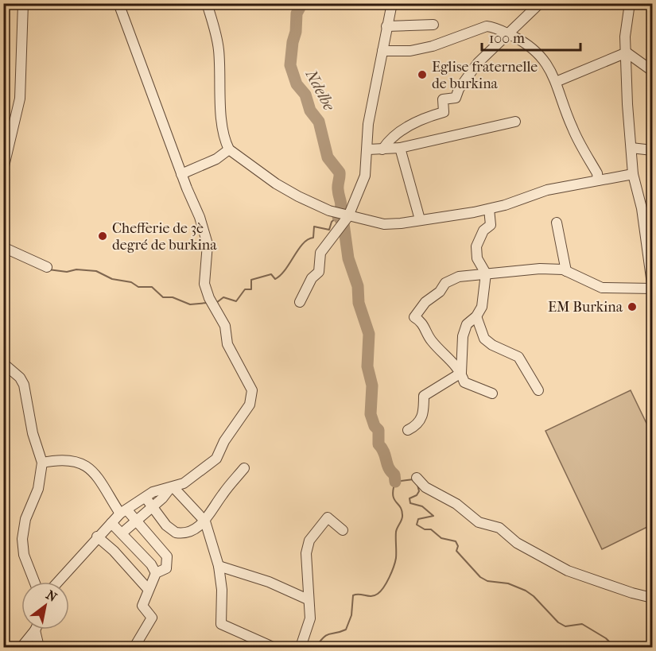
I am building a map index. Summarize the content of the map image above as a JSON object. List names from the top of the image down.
{
  "water": ["Ndelbe"],
  "places": ["Eglise fraternelle de burkina", "Chefferie de 3è degré de burkina", "EM Burkina"],
  "scale_bar": "100 m",
  "north": "top right"
}
